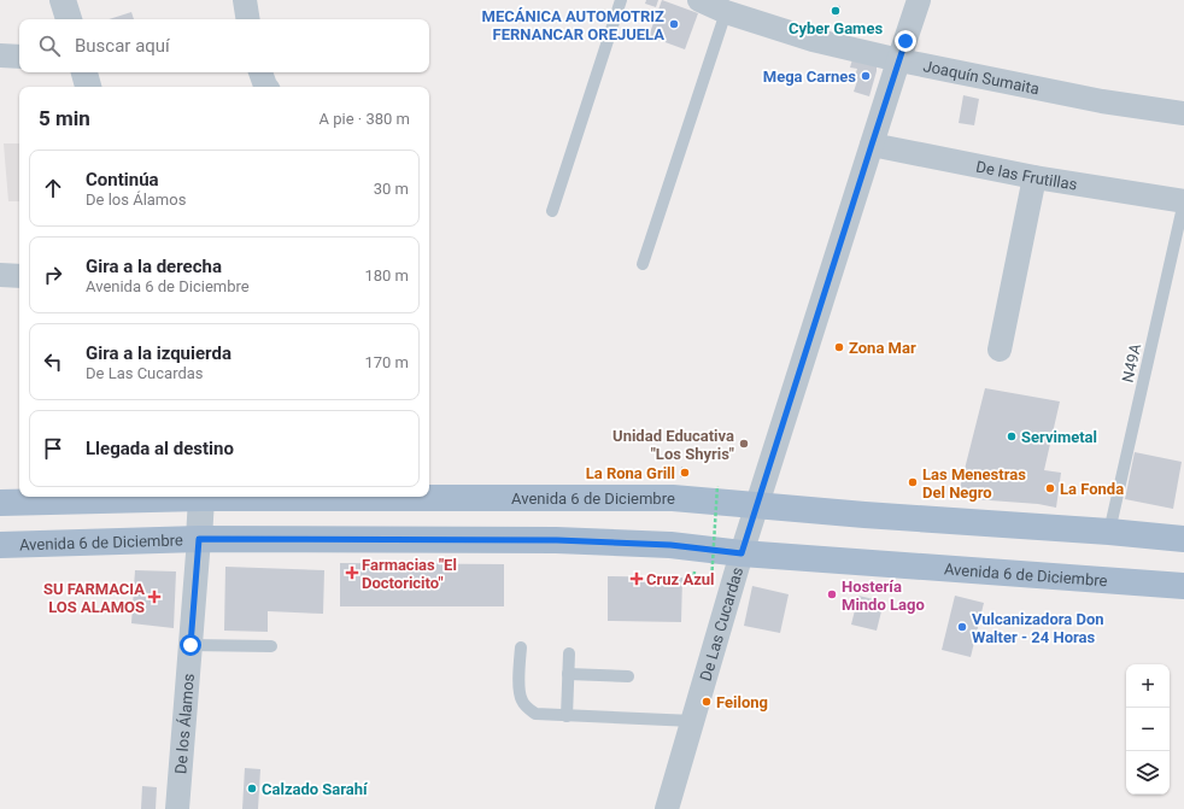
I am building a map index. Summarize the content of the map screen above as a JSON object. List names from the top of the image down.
{
  "streets": {
    "main road": ["Avenida 6 de Diciembre"],
    "street": [
      "Joaquín Sumaita",
      "De las Frutillas",
      "De Las Cucardas",
      "De los Álamos"
    ],
    "lane": ["N49A"]
  },
  "crossings": [
    ["Joaquín Sumaita", "De Las Cucardas"],
    ["De las Frutillas", "N49A"],
    ["De las Frutillas", "De Las Cucardas"],
    ["N49A", "Avenida 6 de Diciembre"],
    ["Avenida 6 de Diciembre", "De Las Cucardas"],
    ["Avenida 6 de Diciembre", "De los Álamos"]
  ],
  "places": {
    "other": [
      "Cyber Games",
      "MECÁNICA AUTOMOTRIZ FERNANCAR OREJUELA",
      "Mega Carnes",
      "Zona Mar",
      "Servimetal",
      "Unidad Educativa \"Los Shyris\"",
      "La Rona Grill",
      "Las Menestras Del Negro",
      "La Fonda",
      "Hostería Mindo Lago",
      "Vulcanizadora Don Walter - 24 Horas",
      "Feilong",
      "Calzado Sarahí"
    ],
    "health": ["Farmacias \"El Doctoricito\"", "Cruz Azul", "SU FARMACIA LOS ALAMOS"]
  },
  "page": {
    "search": "Buscar aquí",
    "heading": ["5 min", "A pie · 380 m"],
    "list": [
      ["Continúa", "De los Álamos", "30 m"],
      ["Gira a la derecha", "Avenida 6 de Diciembre", "180 m"],
      ["Gira a la izquierda", "De Las Cucardas", "170 m"],
      "Llegada al destino"
    ],
    "map_buttons": ["+", "−"]
  }
}
